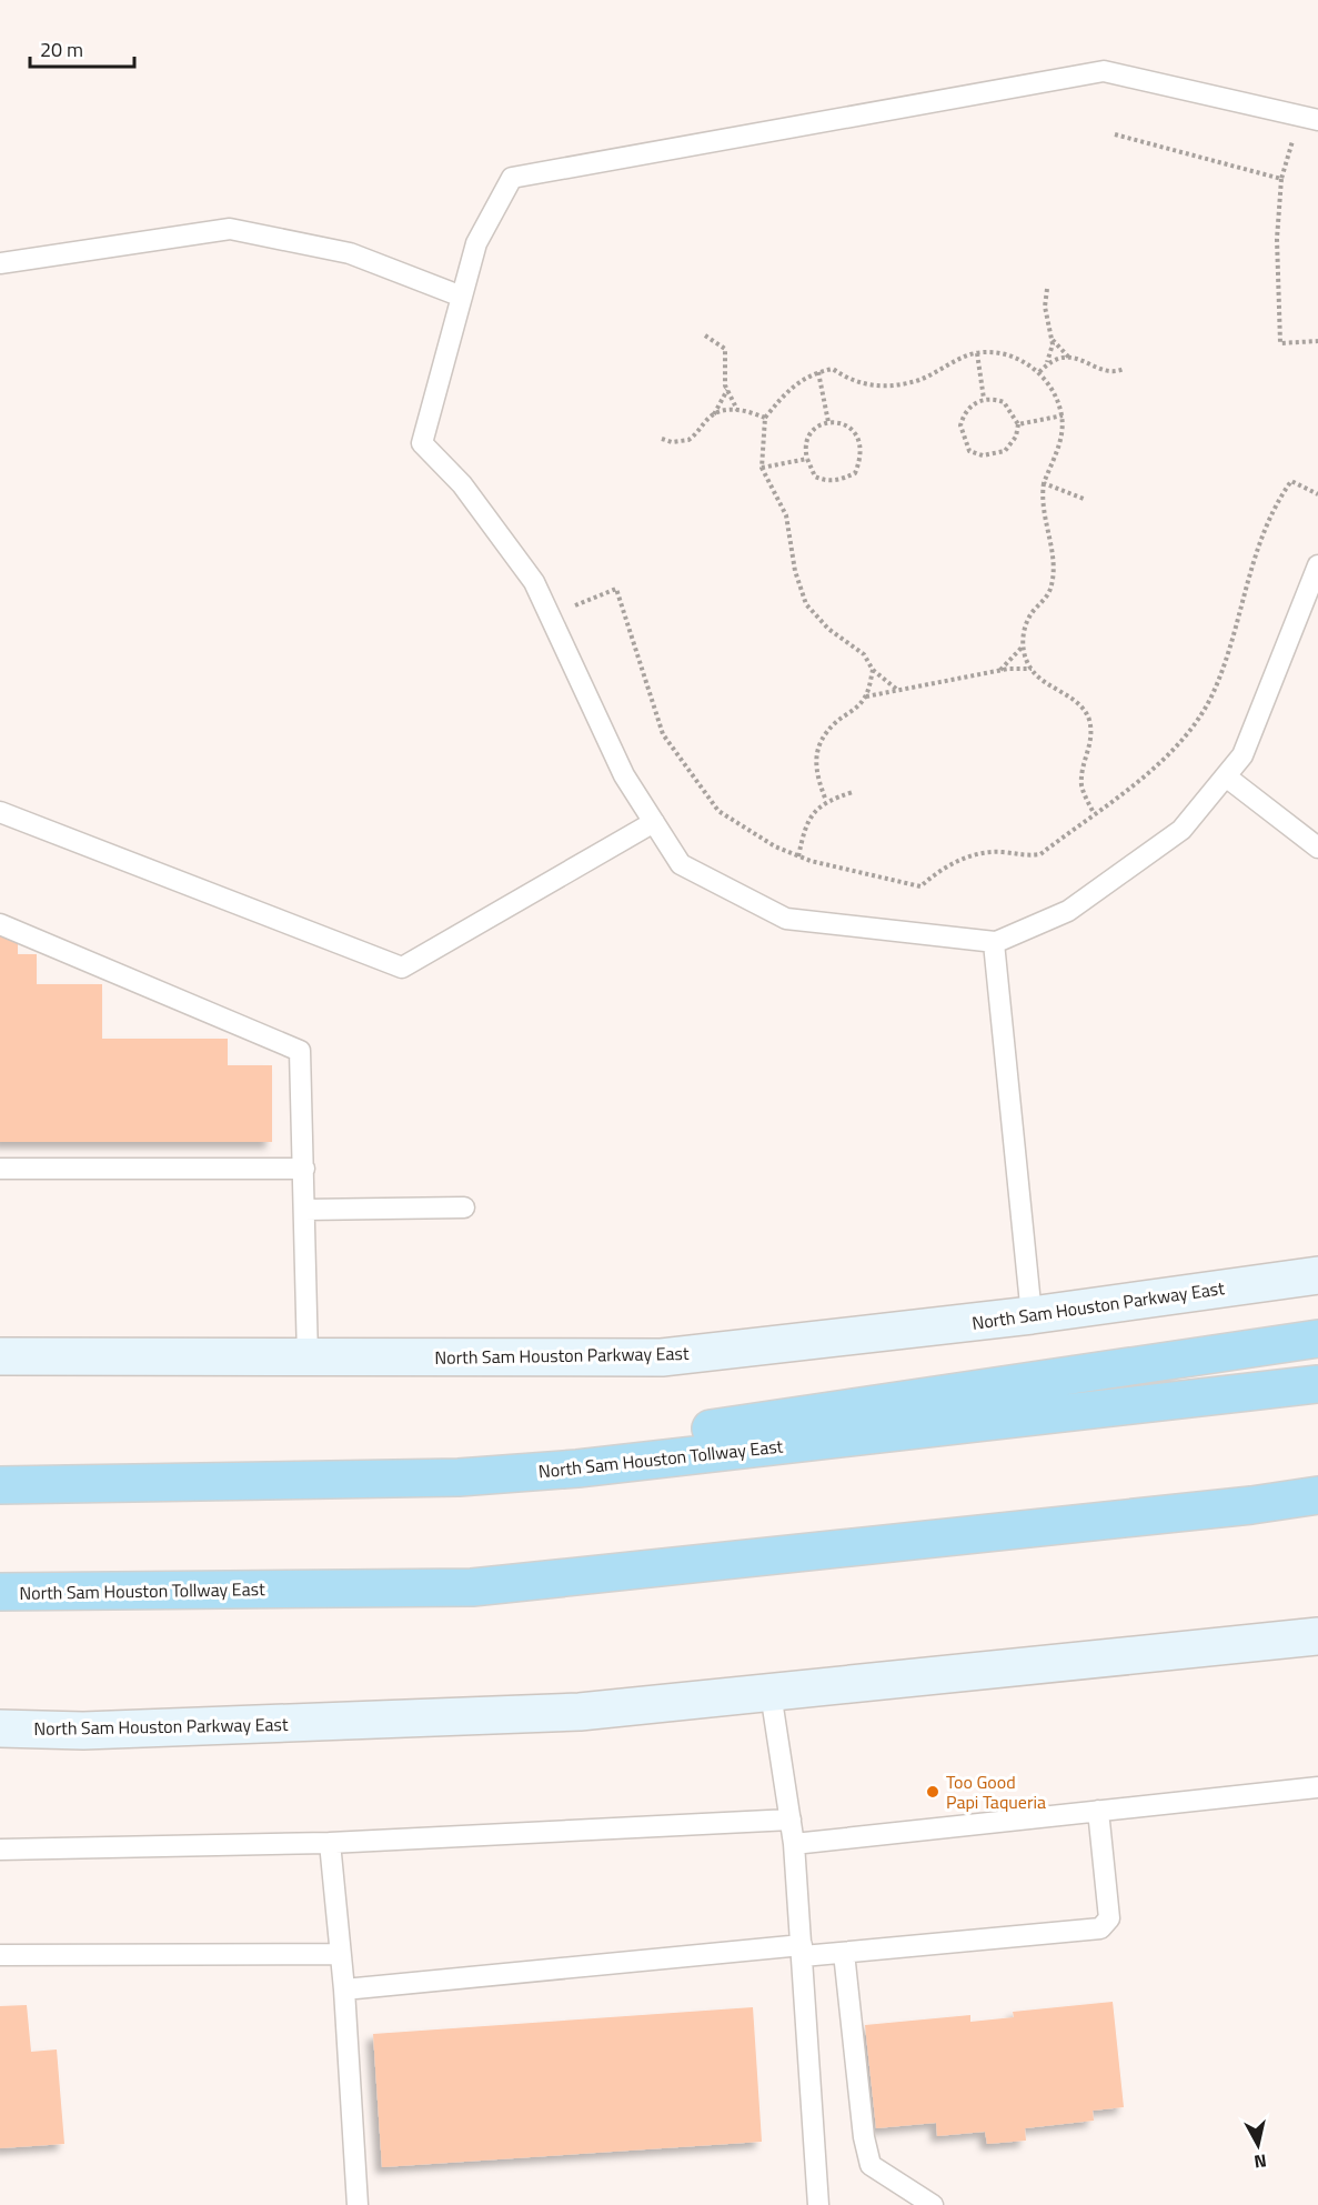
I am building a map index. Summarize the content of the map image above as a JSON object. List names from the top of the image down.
{
  "streets": {
    "highway": ["North Sam Houston Tollway East"],
    "main road": ["North Sam Houston Parkway East"]
  },
  "places": ["Too Good Papi Taqueria"],
  "scale_bar": "20 m",
  "north": "bottom"
}
